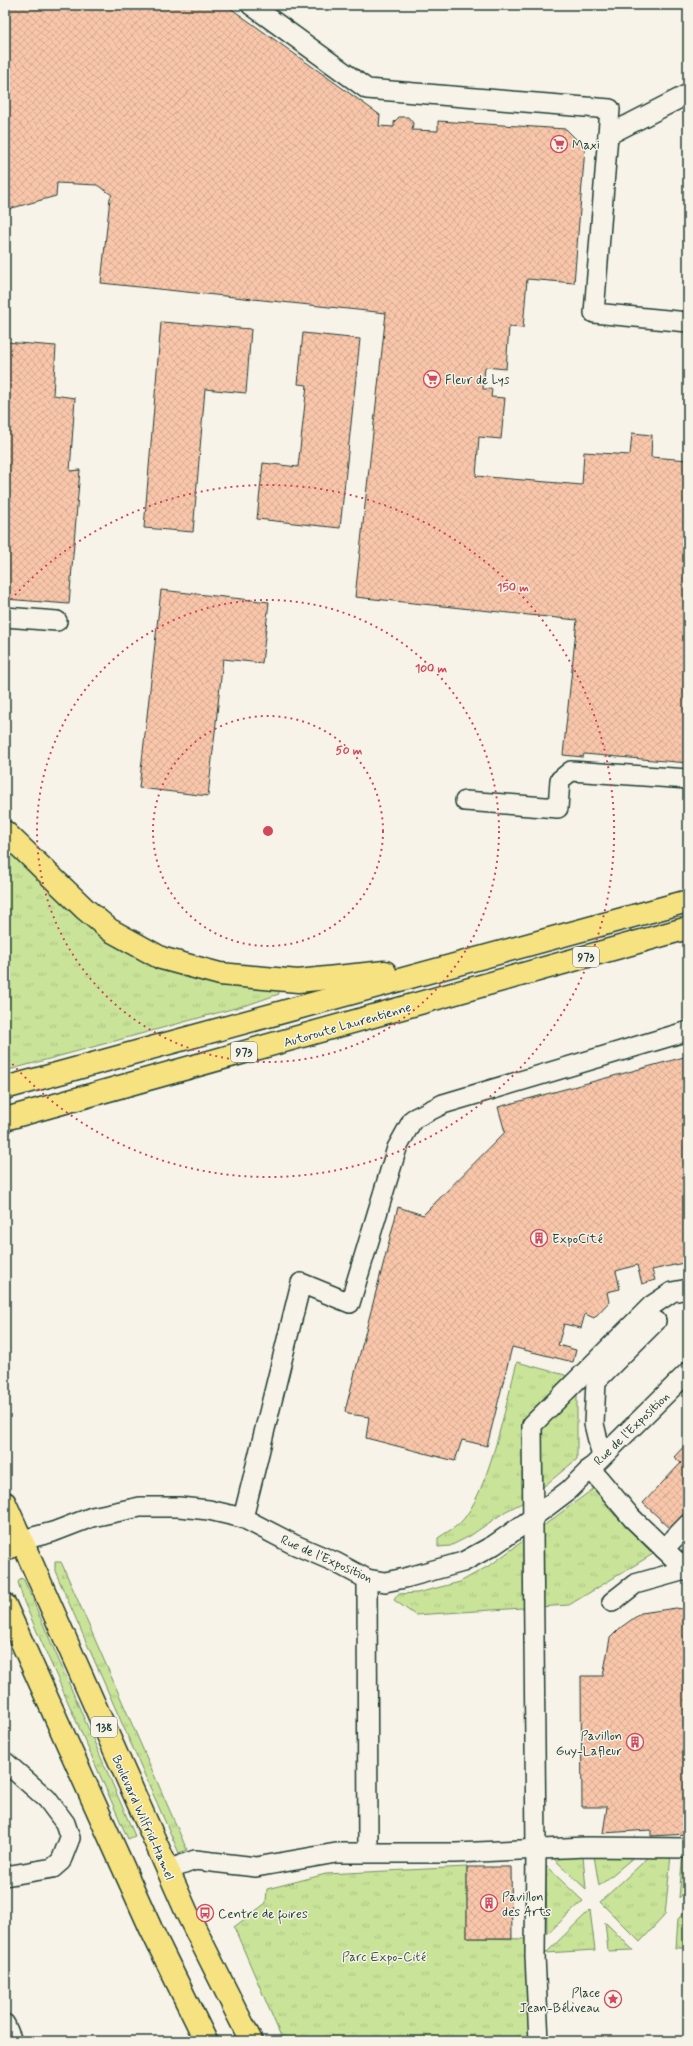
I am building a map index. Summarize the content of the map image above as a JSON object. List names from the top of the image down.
{
  "streets": {
    "main road": [
      "973",
      "Autoroute Laurentienne",
      "138",
      "Boulevard Wilfrid-Hamel"
    ],
    "street": ["Rue de l'Exposition"]
  },
  "crossings": [
    ["Rue de l'Exposition", "Boulevard Wilfrid-Hamel"]
  ],
  "parks": ["Parc Expo-Cité"],
  "places": {
    "supermarket": ["Maxi", "Fleur de Lys"],
    "building": ["ExpoCité", "Pavillon Guy-Lafleur", "Pavillon des Arts"],
    "bus stop": ["Centre de foires"],
    "place": ["Place Jean-Béliveau"]
  },
  "rings": ["150 m", "100 m", "50 m"]
}
